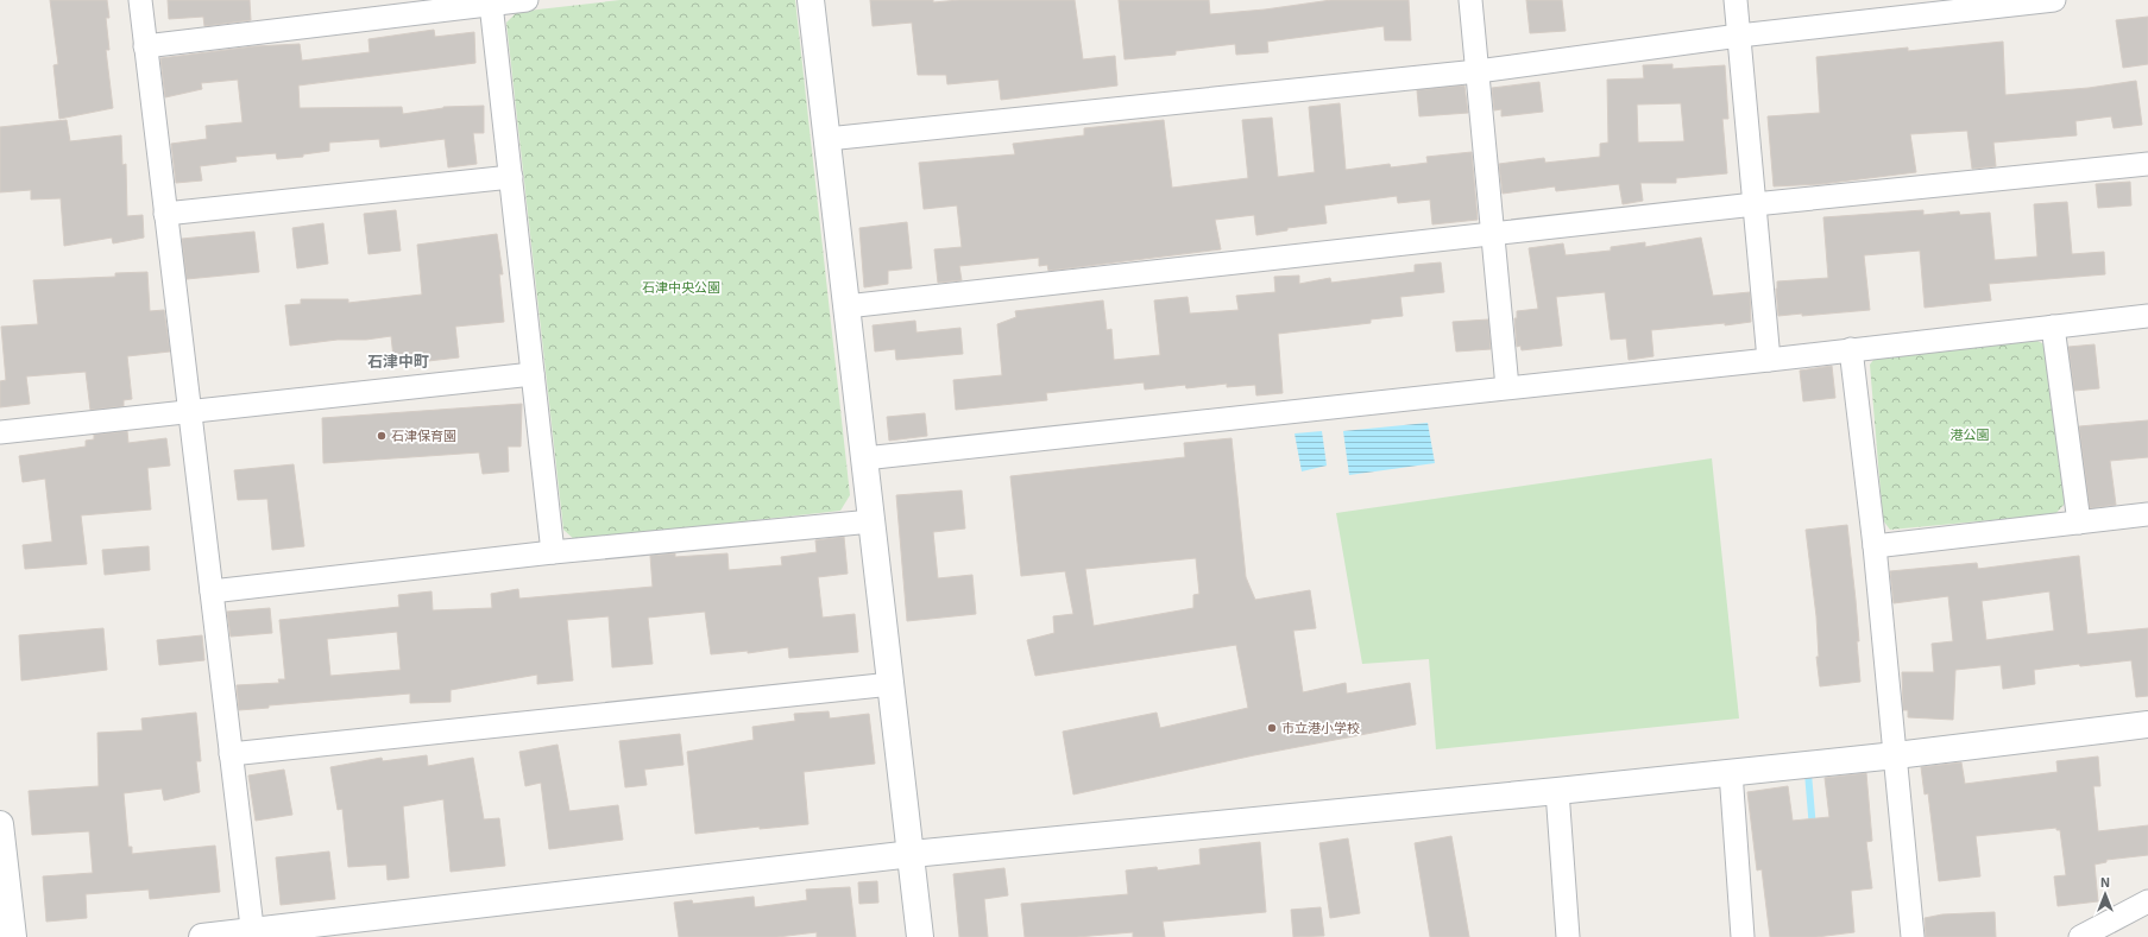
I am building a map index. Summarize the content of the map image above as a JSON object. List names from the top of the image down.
{
  "districts": ["石津中町"],
  "parks": ["石津中央公園", "港公園"],
  "places": ["石津保育園", "市立港小学校"],
  "north": "top"
}
